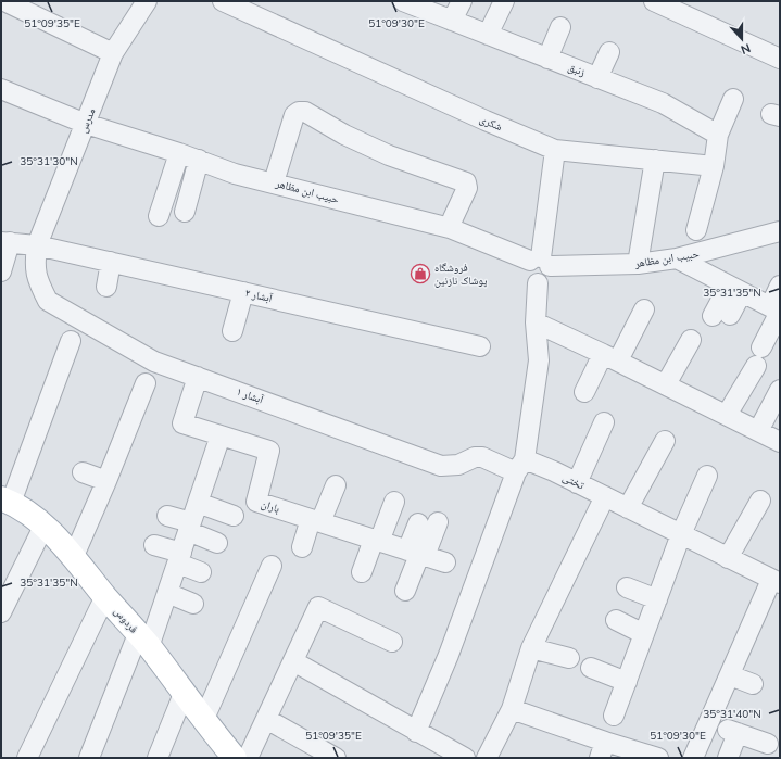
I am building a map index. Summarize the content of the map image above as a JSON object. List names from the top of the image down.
{
  "streets": {
    "main road": ["فردوس"],
    "street": [
      "زنبق",
      "مدرس",
      "شکری",
      "حبیب ابن مظاهر",
      "آبشار ۲",
      "آبشار ۱",
      "تختی",
      "باران"
    ]
  },
  "crossings": [
    ["مدرس", "حبیب ابن مظاهر"],
    ["مدرس", "آبشار ۲"],
    ["مدرس", "آبشار ۱"],
    ["آبشار ۲", "آبشار ۱"],
    ["آبشار ۱", "تختی"],
    ["آبشار ۱", "باران"]
  ],
  "places": {
    "shop": ["فروشگاه پوشاک نازنین"]
  },
  "north": "bottom",
  "coordinates": [
    "51°09'35\"E",
    "51°09'30\"E",
    "35°31'30\"N",
    "35°31'35\"N",
    "35°31'40\"N"
  ]
}
